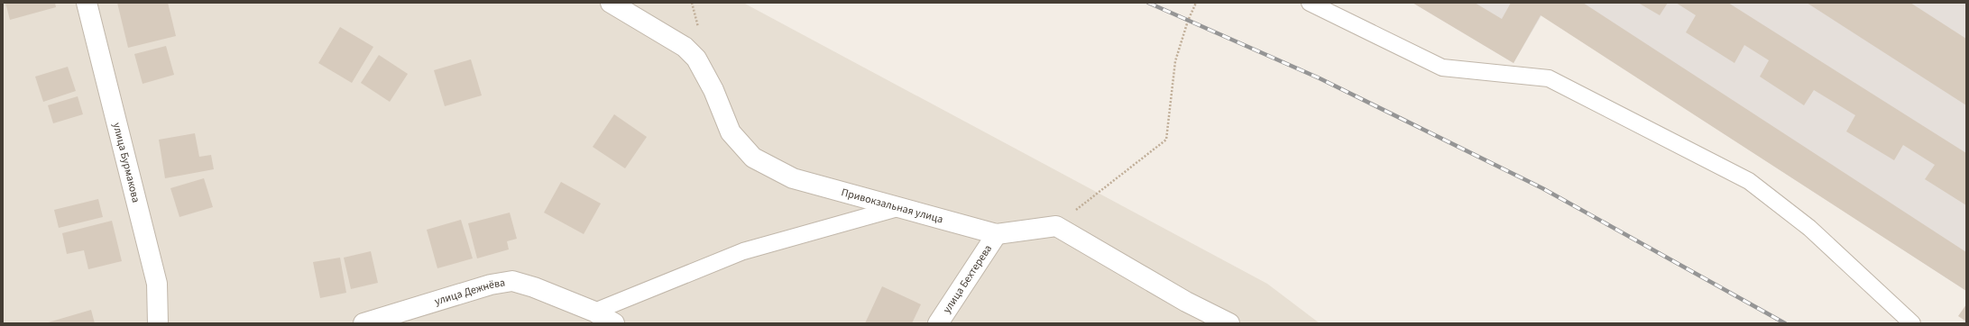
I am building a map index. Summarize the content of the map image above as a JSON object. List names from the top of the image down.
{
  "streets": {
    "street": [
      "улица Бурмакова",
      "Привокзальная улица",
      "улица Бехтерева",
      "улица Дежнёва"
    ]
  },
  "crossings": [
    ["Привокзальная улица", "улица Бехтерева"]
  ]
}
